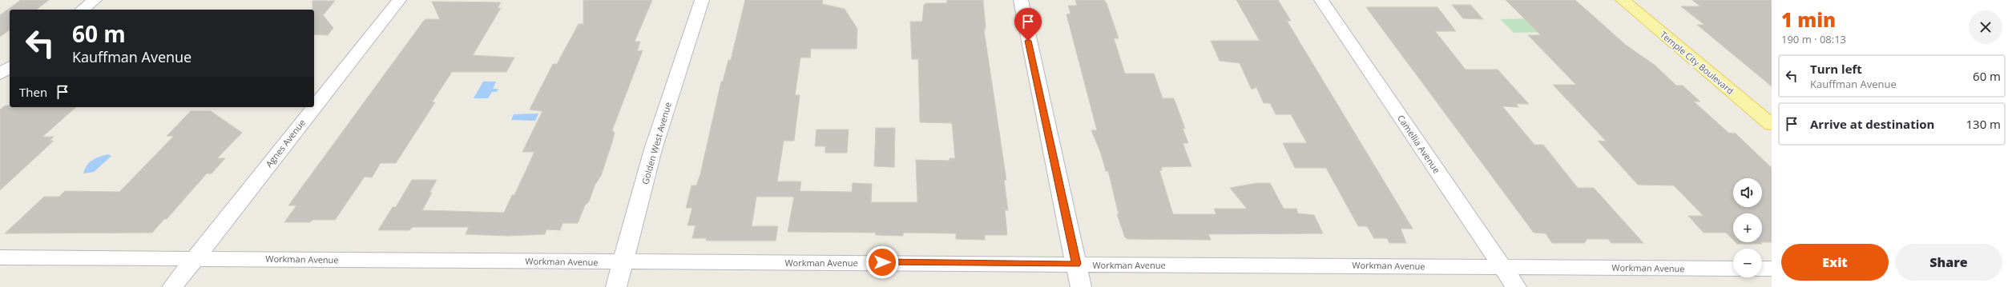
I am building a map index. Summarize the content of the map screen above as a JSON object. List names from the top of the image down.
{
  "streets": {
    "main road": ["Temple City Boulevard"],
    "street": [
      "Agnes Avenue",
      "Golden West Avenue",
      "Camellia Avenue",
      "Workman Avenue"
    ]
  },
  "crossings": [
    ["Agnes Avenue", "Workman Avenue"],
    ["Golden West Avenue", "Workman Avenue"],
    ["Camellia Avenue", "Workman Avenue"]
  ],
  "page": {
    "heading": ["1 min", "190 m · 08:13"],
    "turn": ["60 m", "Kauffman Avenue"],
    "list": [
      {
        "name": "Turn left",
        "note": "Kauffman Avenue",
        "value": "60 m"
      },
      {
        "name": "Arrive at destination",
        "value": "130 m"
      }
    ],
    "then": "Then",
    "map_buttons": ["+", "−"],
    "buttons": ["Exit", "Share"]
  }
}
